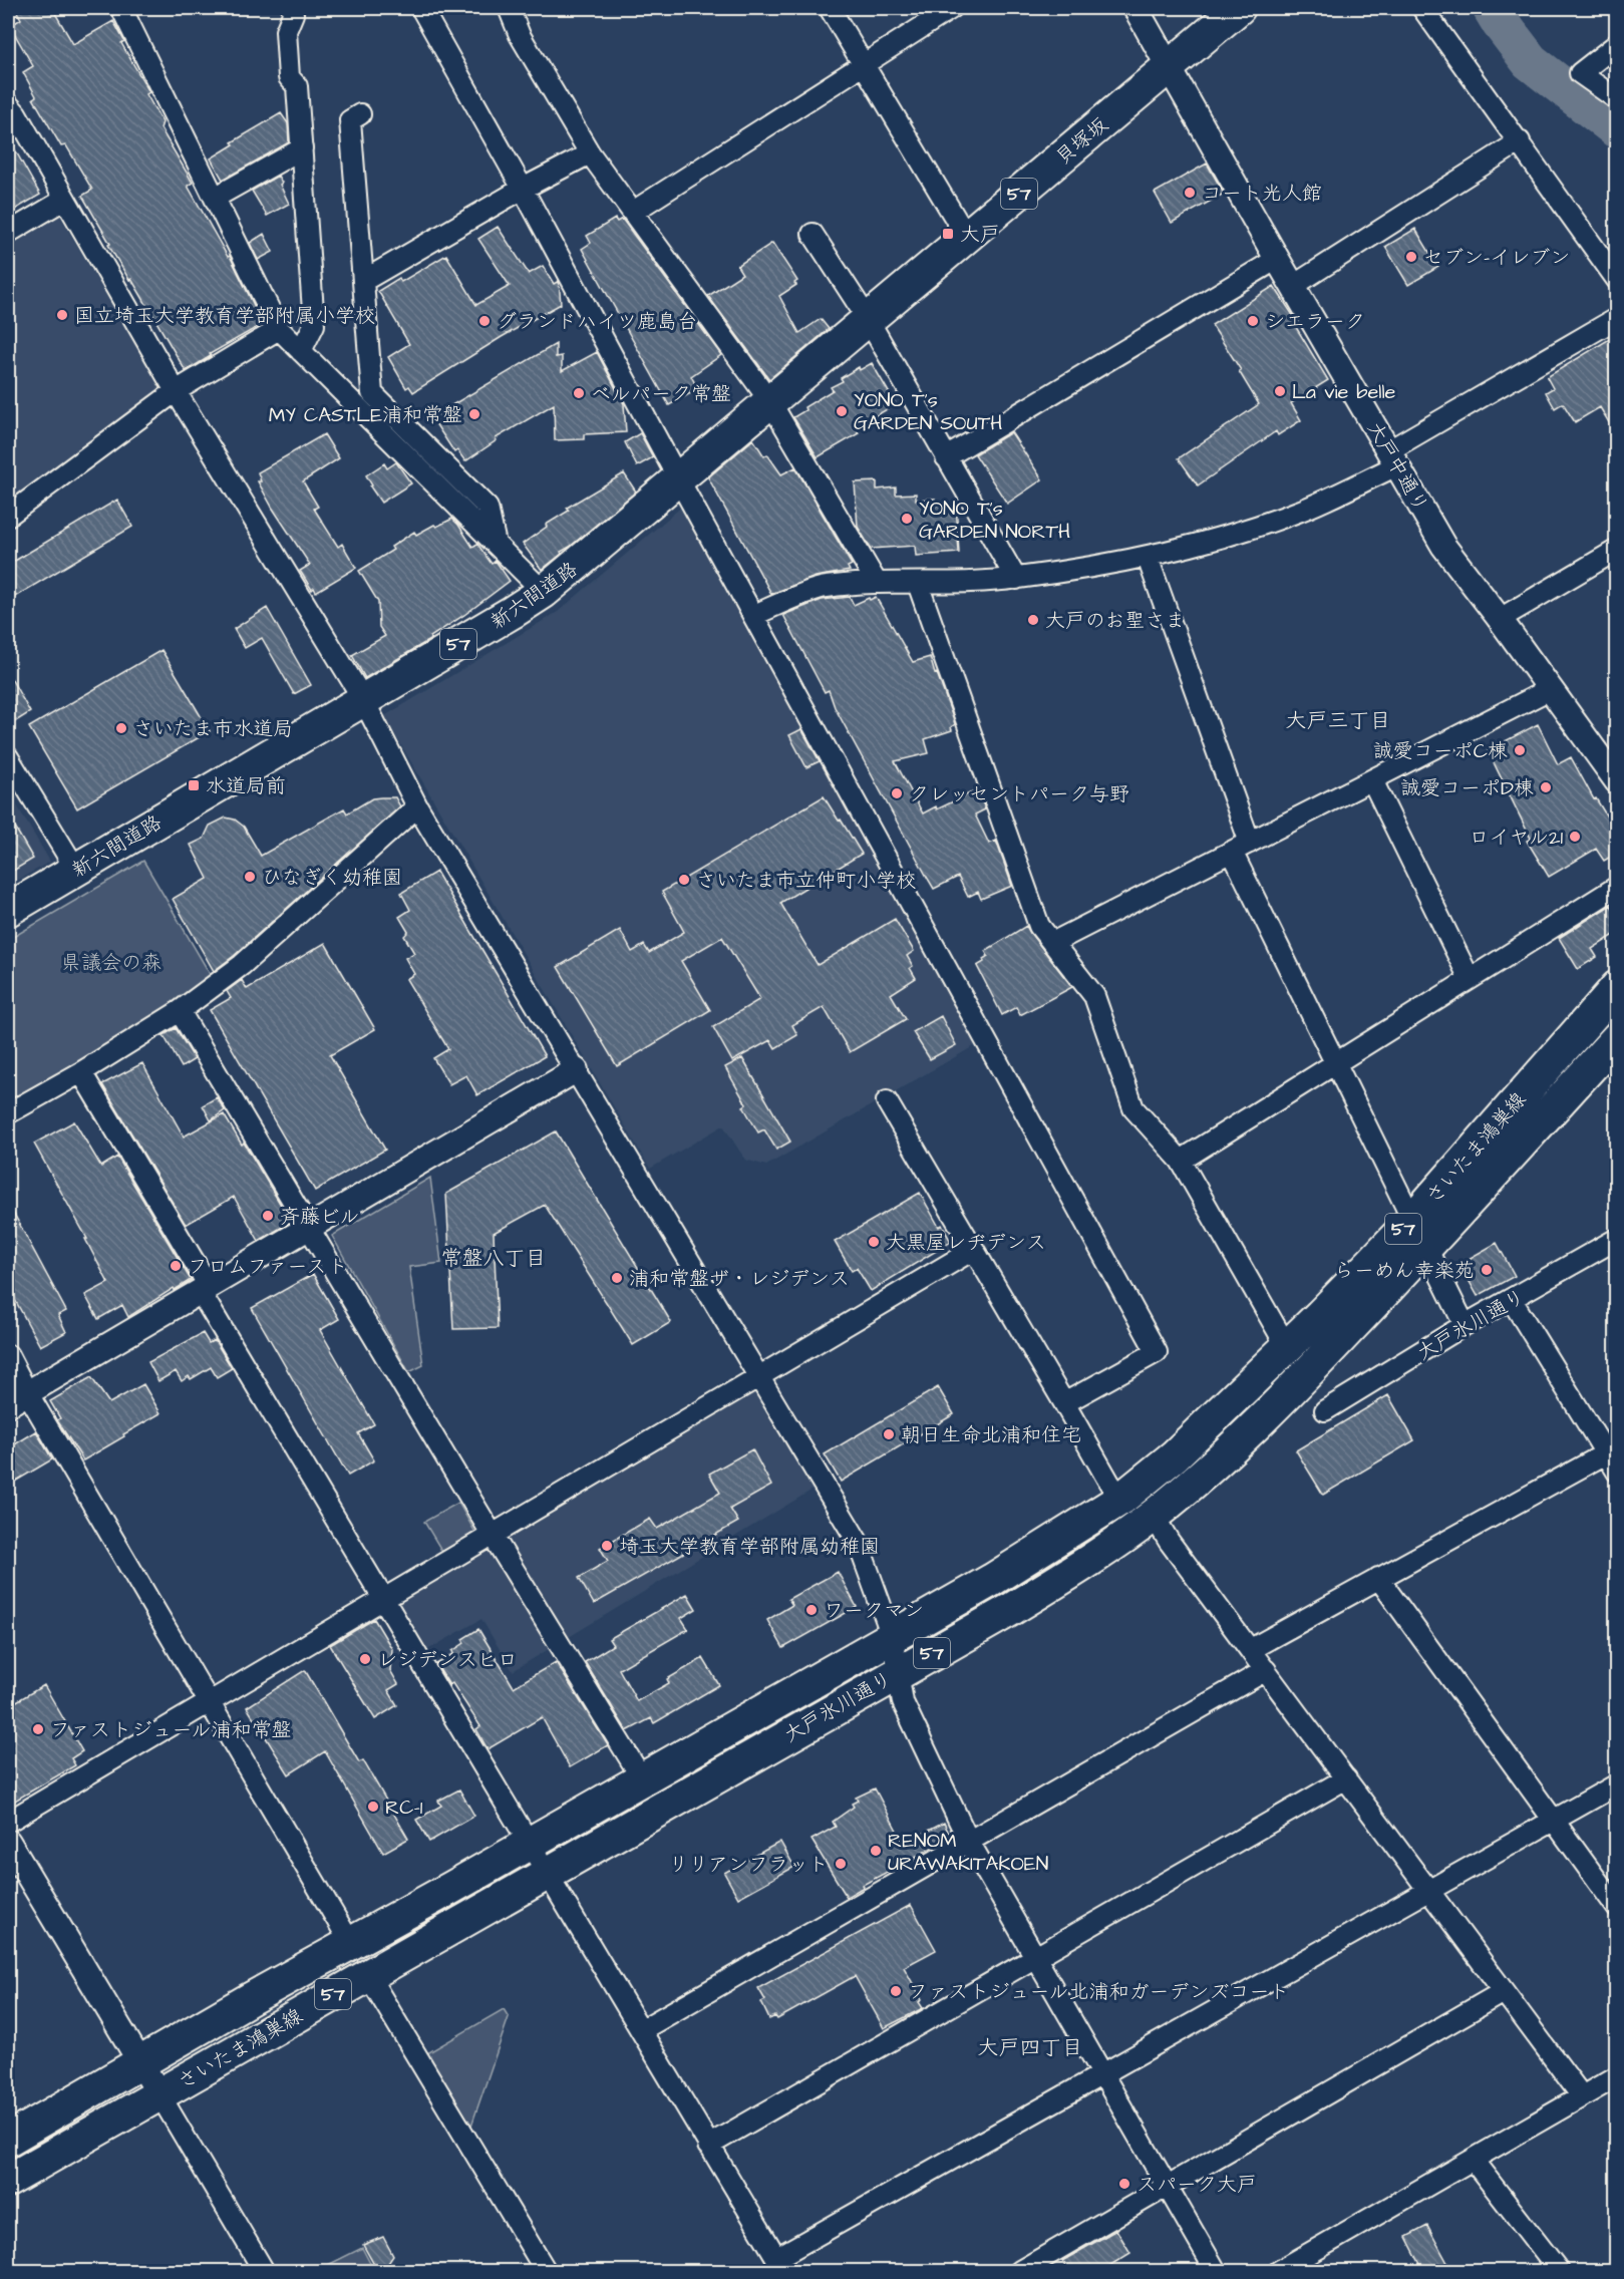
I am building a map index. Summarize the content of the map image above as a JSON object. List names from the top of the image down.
{
  "streets": {
    "main road": [
      "貝塚坂",
      "57",
      "新六間道路",
      "さいたま鴻巣線",
      "大戸氷川通り"
    ],
    "street": ["大戸中通り"]
  },
  "crossings": [
    ["貝塚坂", "大戸中通り"],
    ["貝塚坂", "新六間道路"],
    ["さいたま鴻巣線", "大戸氷川通り"]
  ],
  "districts": ["大戸三丁目", "常盤八丁目", "大戸四丁目"],
  "parks": ["県議会の森"],
  "places": {
    "other": [
      "コート光人館",
      "セブン-イレブン",
      "国立埼玉大学教育学部附属小学校",
      "グランドハイツ鹿島台",
      "シエラーク",
      "La vie belle",
      "ベルパーク常盤",
      "YONO T's GARDEN SOUTH",
      "MY CASTLE浦和常盤",
      "YONO T's GARDEN NORTH",
      "大戸のお聖さま",
      "さいたま市水道局",
      "誠愛コーポC棟",
      "誠愛コーポD棟",
      "クレッセントパーク与野",
      "ロイヤル21",
      "ひなぎく幼稚園",
      "さいたま市立仲町小学校",
      "斉藤ビル",
      "大黒屋レヂデンス",
      "フロムファースト",
      "らーめん幸楽苑",
      "浦和常盤ザ・レジデンス",
      "朝日生命北浦和住宅",
      "埼玉大学教育学部附属幼稚園",
      "ワークマン",
      "レジデンスヒロ",
      "ファストジュール浦和常盤",
      "RC-1",
      "RENOM URAWAKITAKOEN",
      "リリアンフラット",
      "ファストジュール北浦和ガーデンズコート",
      "スパーク大戸"
    ],
    "transit": ["大戸", "水道局前"]
  }
}
